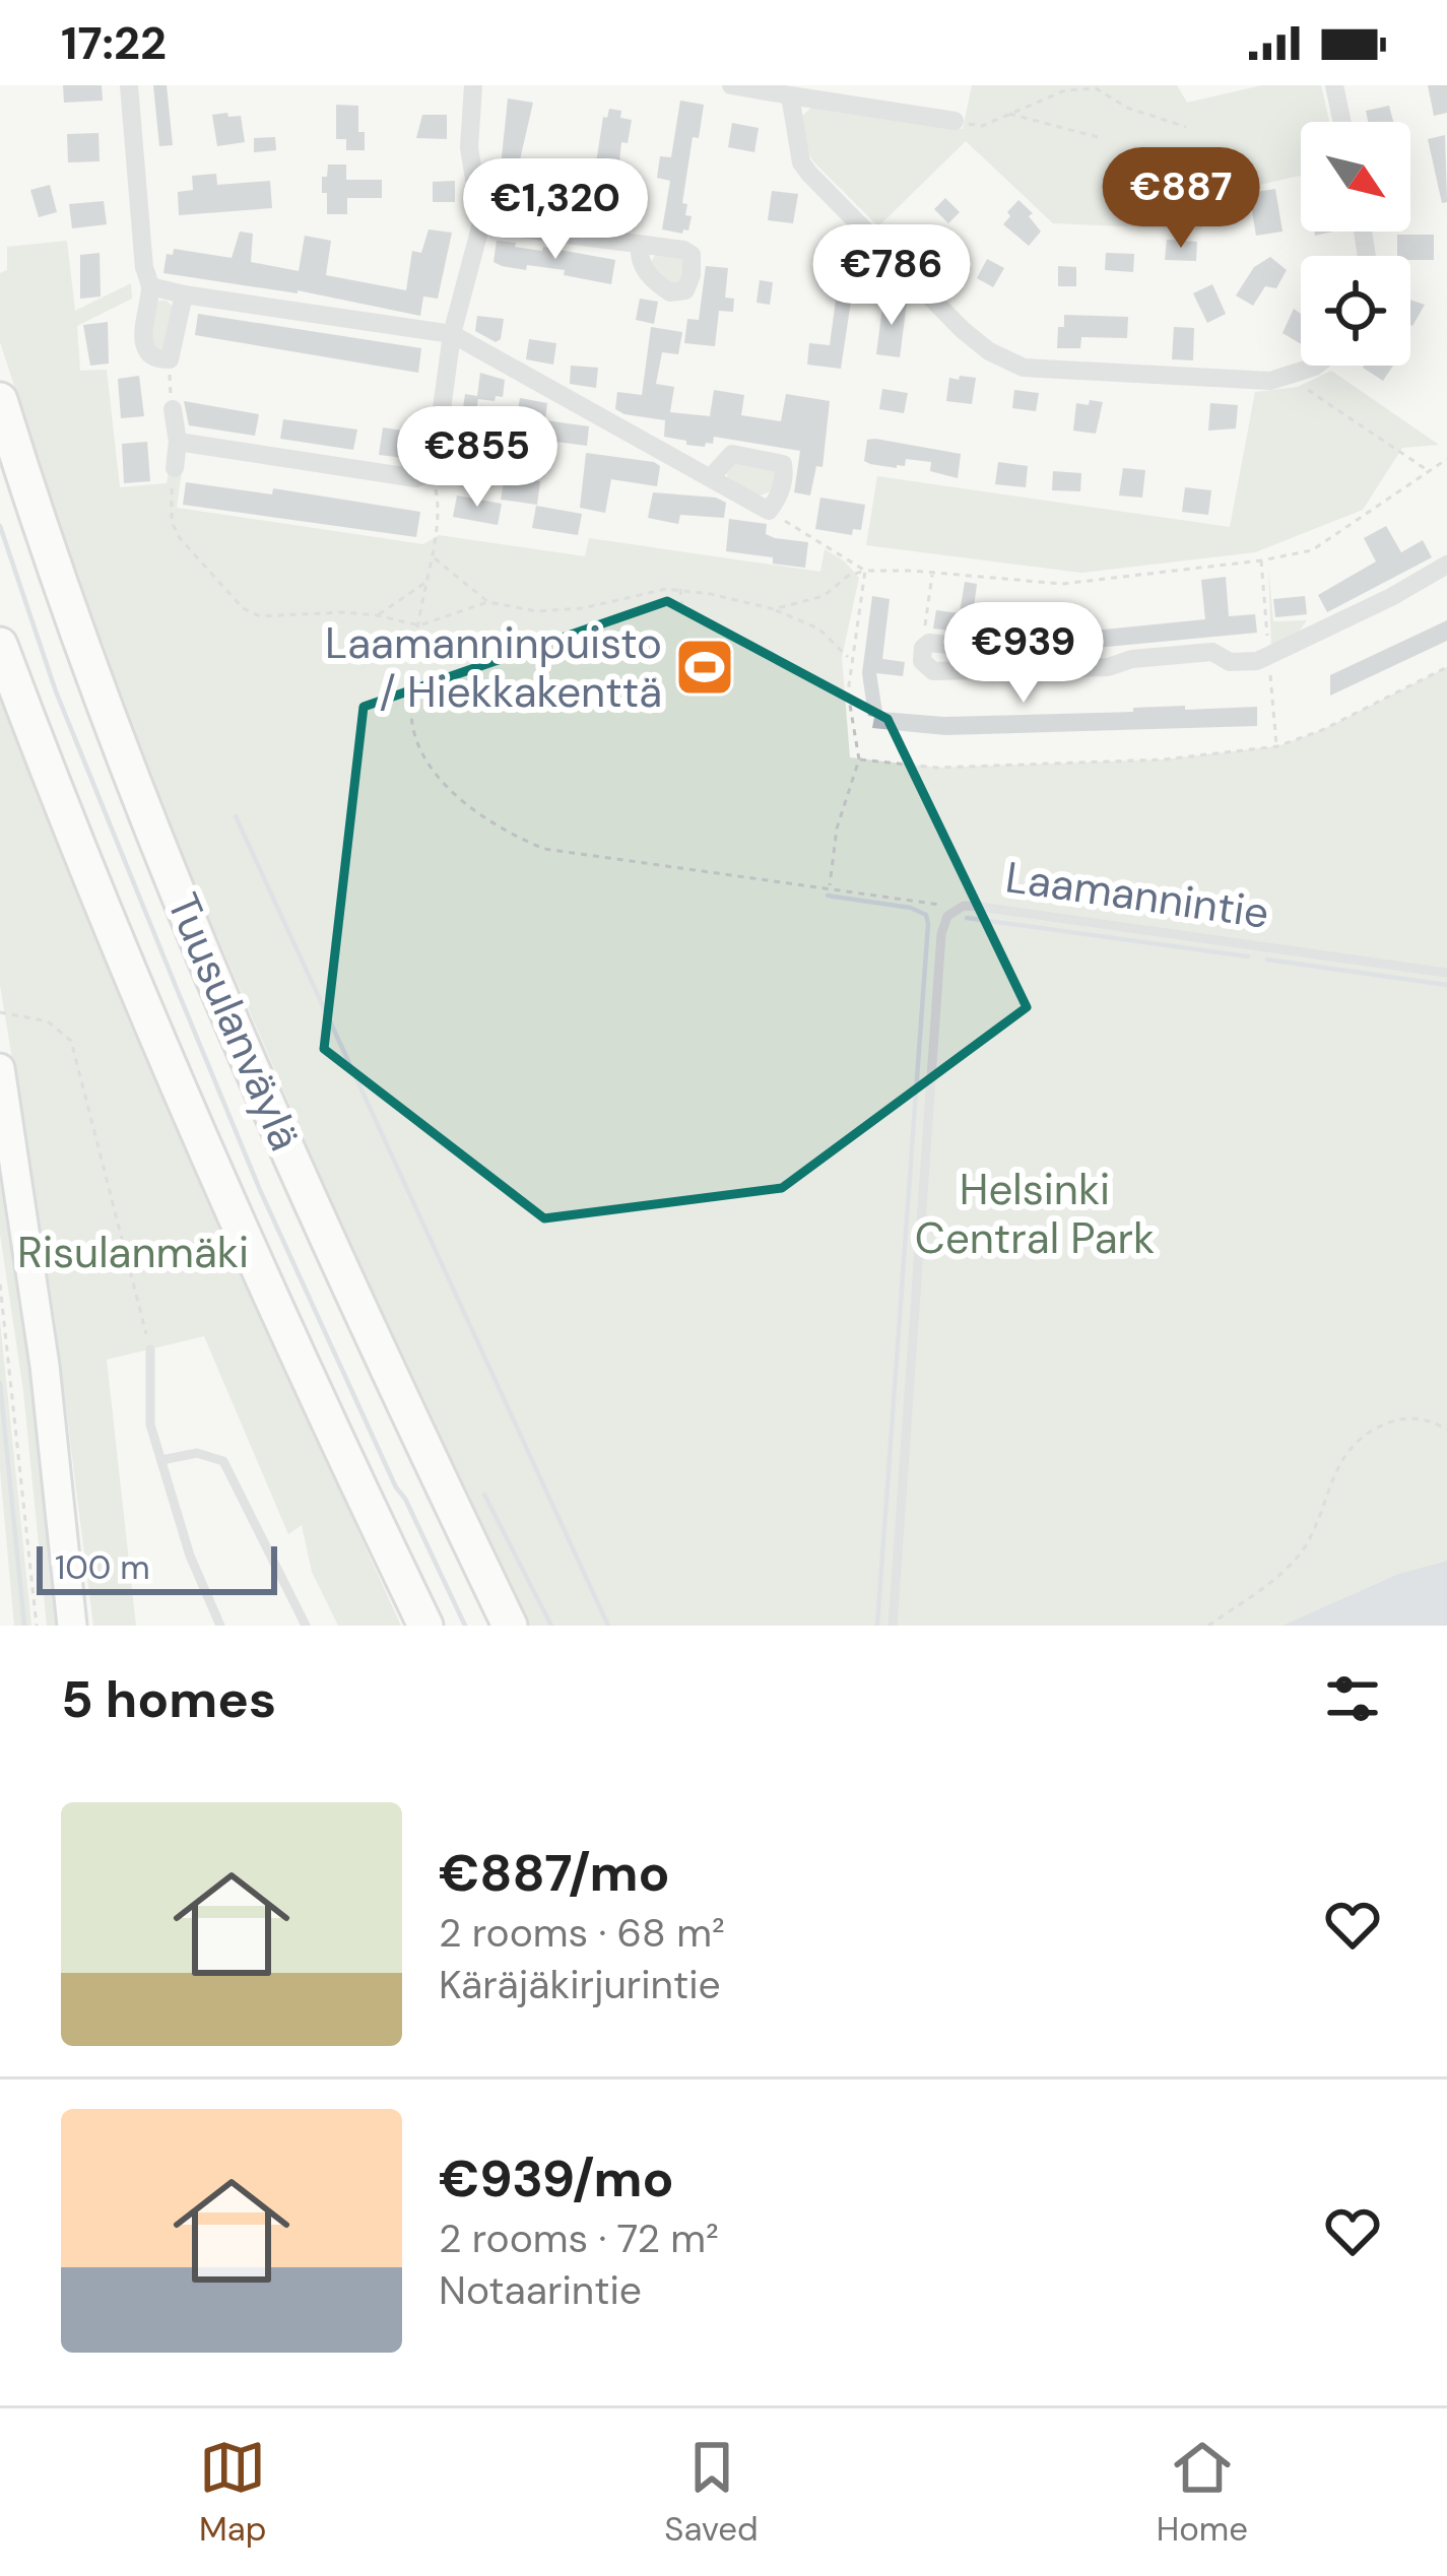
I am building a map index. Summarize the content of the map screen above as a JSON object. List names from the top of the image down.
{
  "streets": {
    "highway": ["Tuusulanväylä"],
    "lane": ["Laamannintie"]
  },
  "parks": ["Helsinki Central Park", "Risulanmäki"],
  "places": {
    "sports": ["Laamanninpuisto / Hiekkakenttä"]
  },
  "scale_bar": "100 m",
  "north": "bottom right",
  "page": {
    "status": "17:22",
    "price": [
      "€887",
      "€1,320",
      "€786",
      "€855",
      "€939"
    ],
    "scale": "100 m",
    "heading": "5 homes",
    "list": [
      {
        "name": "€887/mo",
        "note": "2 rooms · 68 m² · Käräjäkirjurintie"
      },
      {
        "name": "€939/mo",
        "note": "2 rooms · 72 m² · Notaarintie"
      }
    ],
    "tabs": ["Map", "Saved", "Home"]
  }
}
